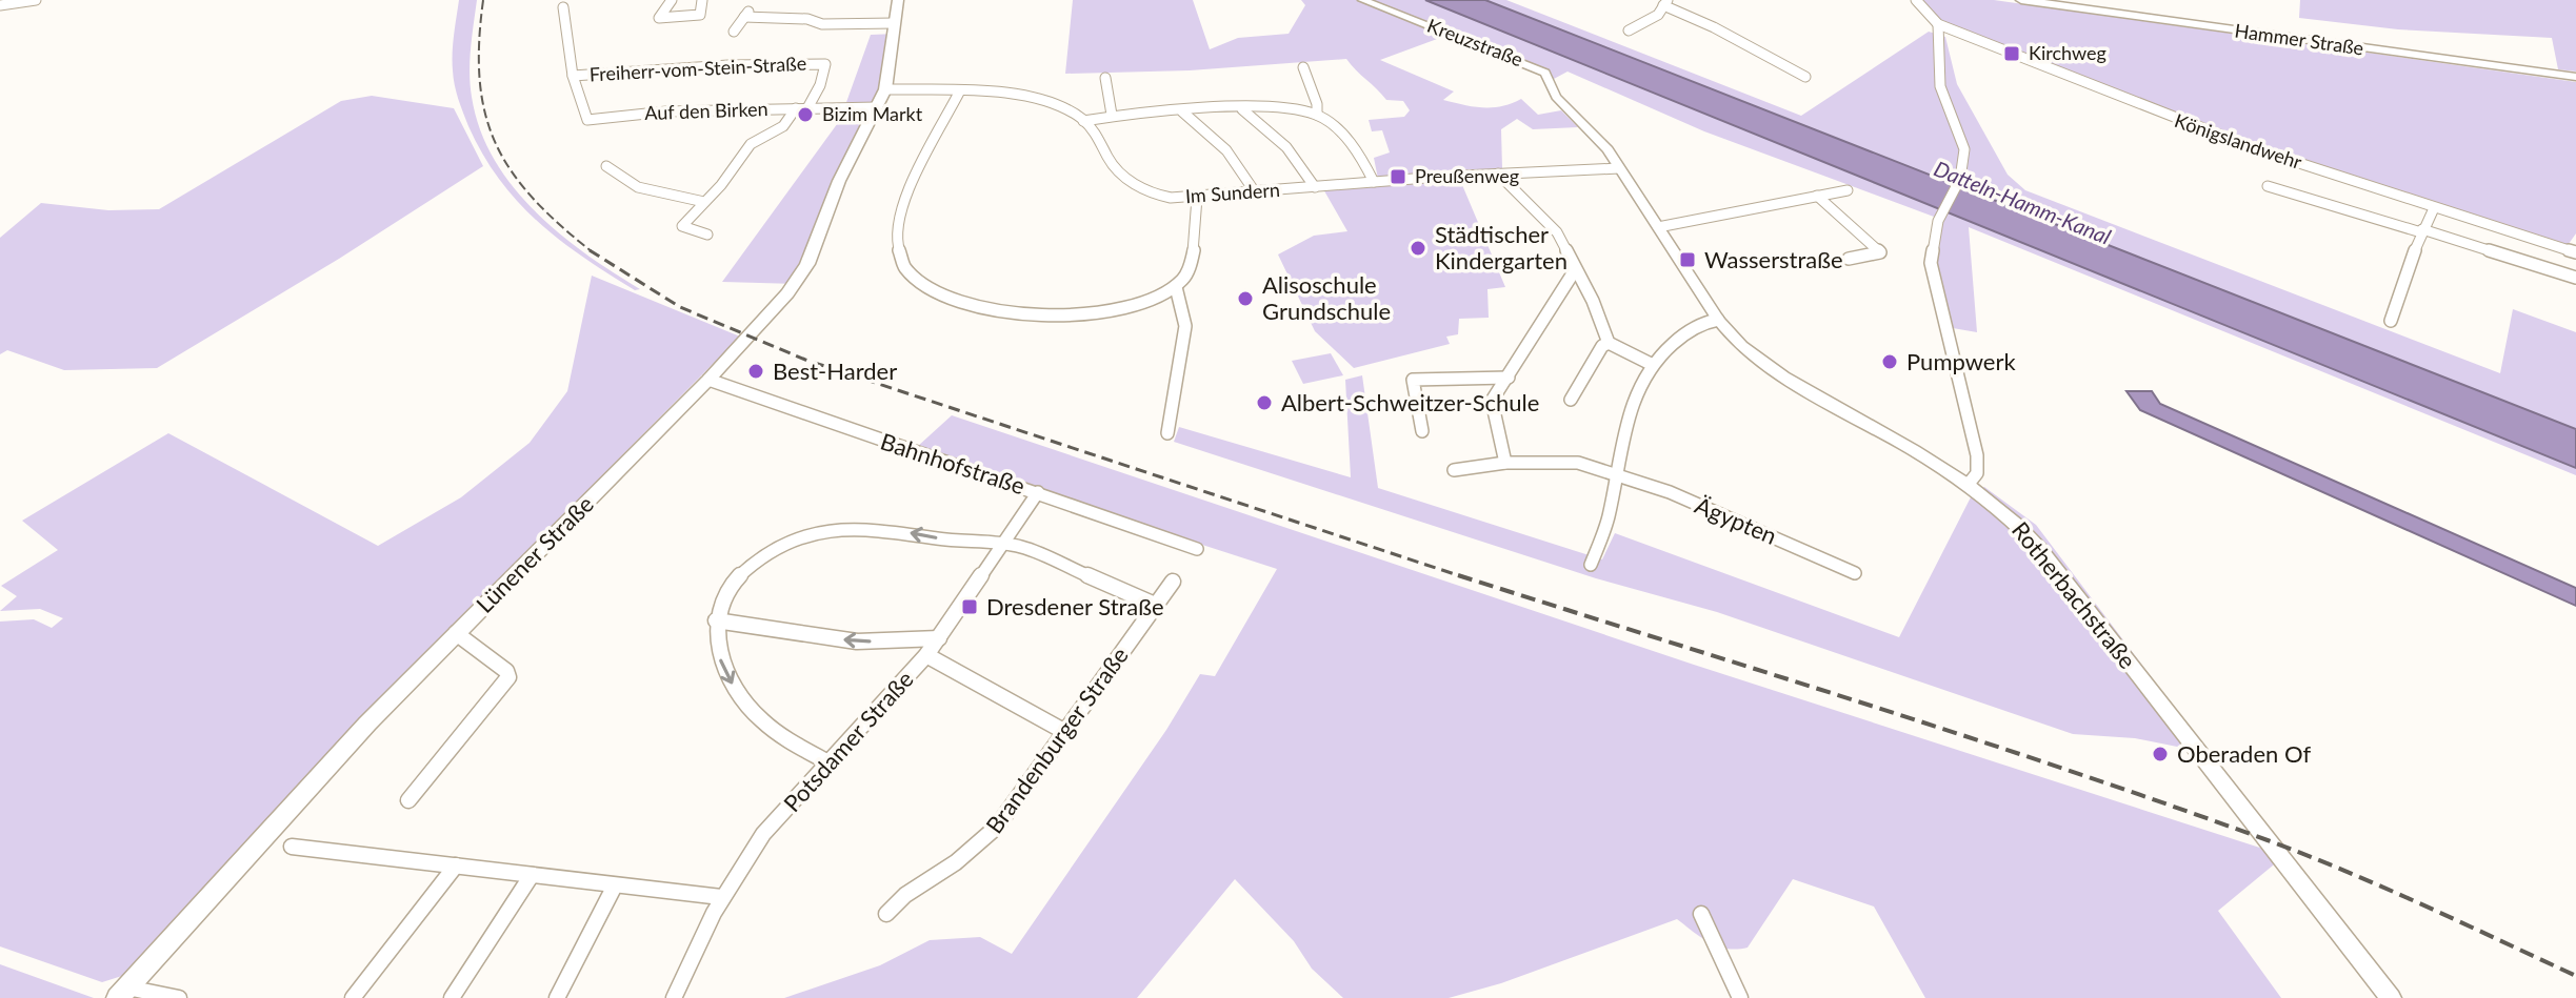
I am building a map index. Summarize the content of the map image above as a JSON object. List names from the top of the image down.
{
  "streets": {
    "main road": ["Hammer Straße", "Lünener Straße"],
    "street": [
      "Kreuzstraße",
      "Freiherr-vom-Stein-Straße",
      "Auf den Birken",
      "Königslandwehr",
      "Im Sundern",
      "Bahnhofstraße",
      "Ägypten",
      "Rotherbachstraße",
      "Brandenburger Straße",
      "Potsdamer Straße"
    ]
  },
  "crossings": [
    ["Kreuzstraße", "Rotherbachstraße"],
    ["Freiherr-vom-Stein-Straße", "Auf den Birken"],
    ["Auf den Birken", "Lünener Straße"],
    ["Im Sundern", "Lünener Straße"],
    ["Im Sundern", "Rotherbachstraße"],
    ["Bahnhofstraße", "Lünener Straße"],
    ["Bahnhofstraße", "Potsdamer Straße"]
  ],
  "water": ["Datteln-Hamm-Kanal"],
  "places": {
    "transit": [
      "Kirchweg",
      "Preußenweg",
      "Wasserstraße",
      "Dresdener Straße"
    ],
    "other": [
      "Bizim Markt",
      "Städtischer Kindergarten",
      "Alisoschule Grundschule",
      "Pumpwerk",
      "Best-Harder",
      "Albert-Schweitzer-Schule",
      "Oberaden Of"
    ]
  }
}
